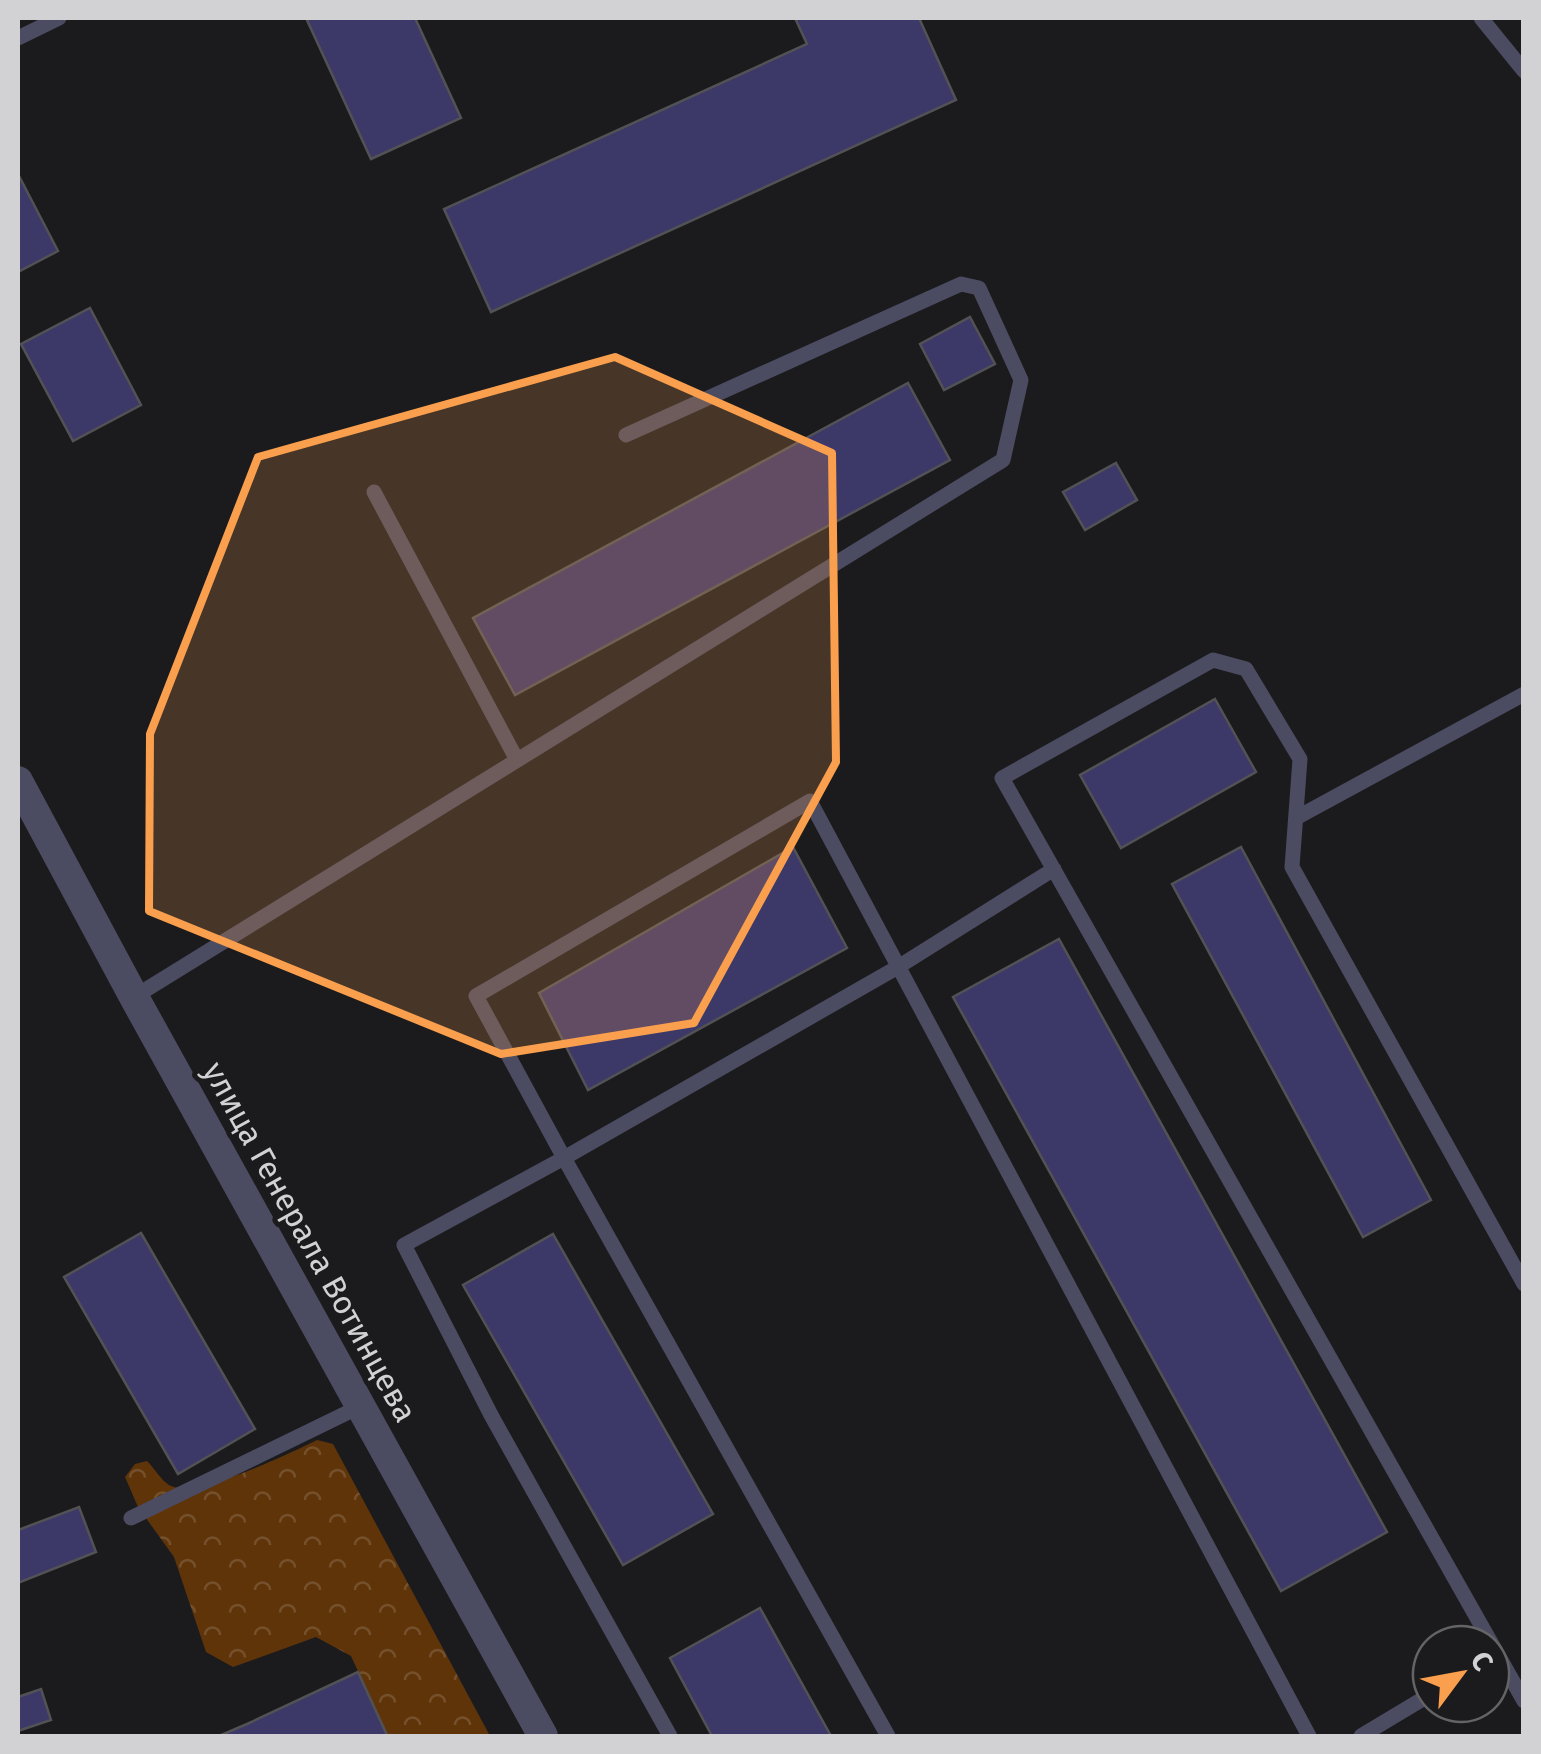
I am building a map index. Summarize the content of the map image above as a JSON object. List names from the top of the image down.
{
  "streets": {
    "street": ["улица Генерала Вотинцева"]
  },
  "north": "top right"
}
